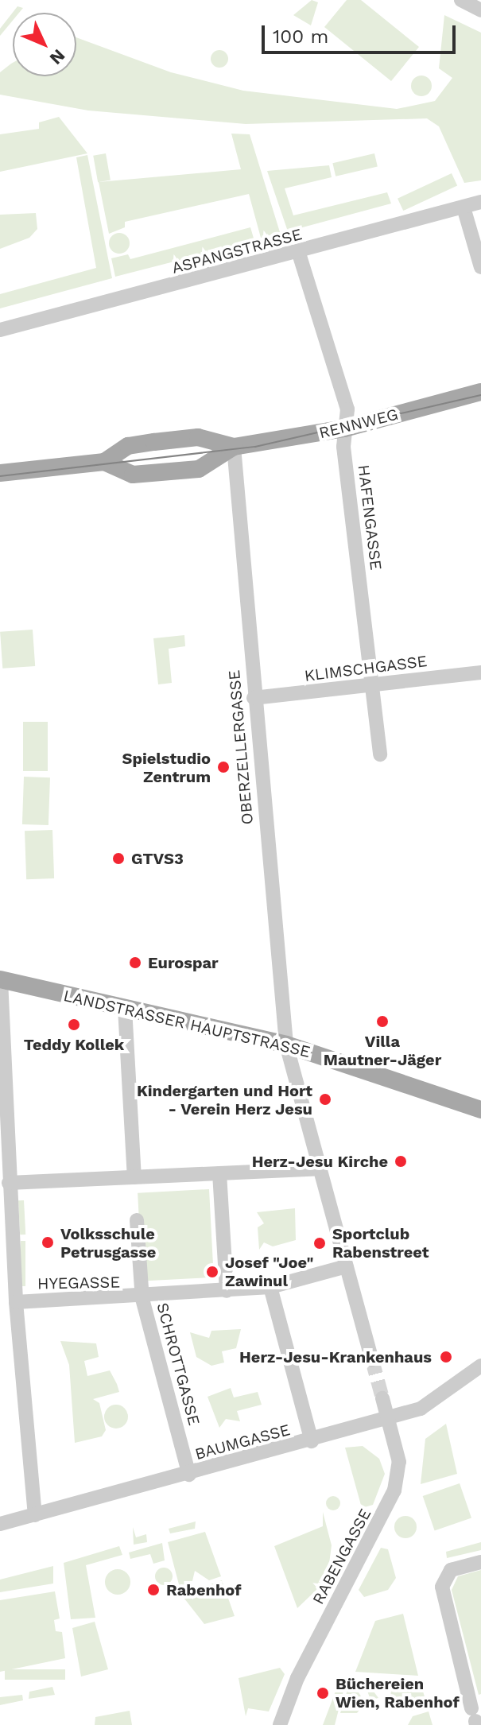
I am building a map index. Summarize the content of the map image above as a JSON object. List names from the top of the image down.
{
  "streets": {
    "main road": ["RENNWEG", "LANDSTRASSER HAUPTSTRASSE"],
    "street": [
      "ASPANGSTRASSE",
      "HAFENGASSE",
      "KLIMSCHGASSE",
      "OBERZELLERGASSE",
      "HYEGASSE",
      "SCHROTTGASSE",
      "BAUMGASSE",
      "RABENGASSE"
    ]
  },
  "crossings": [
    ["ASPANGSTRASSE", "HAFENGASSE"],
    ["RENNWEG", "HAFENGASSE"],
    ["RENNWEG", "OBERZELLERGASSE"],
    ["HAFENGASSE", "KLIMSCHGASSE"],
    ["KLIMSCHGASSE", "OBERZELLERGASSE"],
    ["OBERZELLERGASSE", "LANDSTRASSER HAUPTSTRASSE"],
    ["HYEGASSE", "SCHROTTGASSE"],
    ["SCHROTTGASSE", "BAUMGASSE"],
    ["BAUMGASSE", "RABENGASSE"]
  ],
  "places": [
    "Spielstudio Zentrum",
    "GTVS3",
    "Eurospar",
    "Villa Mautner-Jäger",
    "Teddy Kollek",
    "Kindergarten und Hort - Verein Herz Jesu",
    "Herz-Jesu Kirche",
    "Volksschule Petrusgasse",
    "Sportclub Rabenstreet",
    "Josef \"Joe\" Zawinul",
    "Herz-Jesu-Krankenhaus",
    "Rabenhof",
    "Büchereien Wien, Rabenhof"
  ],
  "scale_bar": "100 m",
  "north": "bottom right"
}
